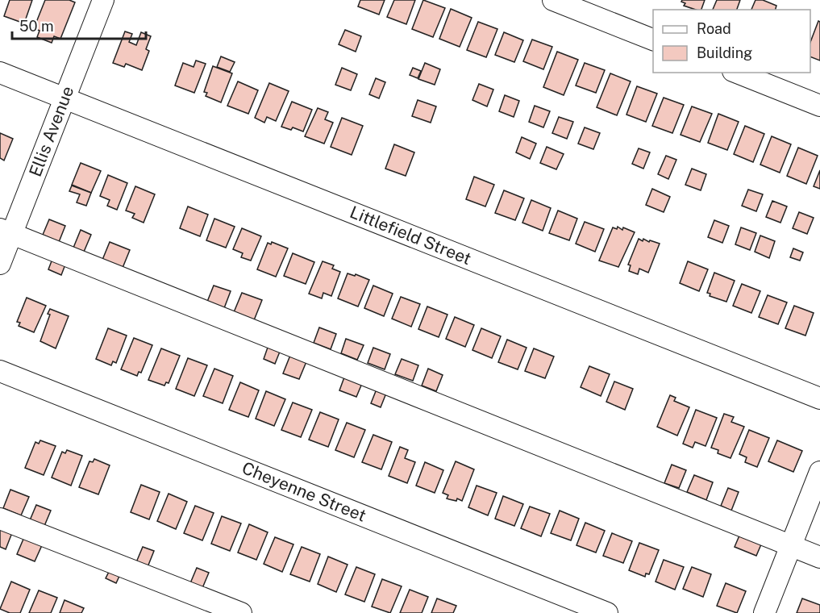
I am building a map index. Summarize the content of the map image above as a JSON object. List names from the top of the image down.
{
  "streets": {
    "street": ["Ellis Avenue", "Littlefield Street", "Cheyenne Street"]
  },
  "crossings": [
    ["Ellis Avenue", "Littlefield Street"]
  ],
  "legend": ["Road", "Building"],
  "scale_bar": "50 m"
}
